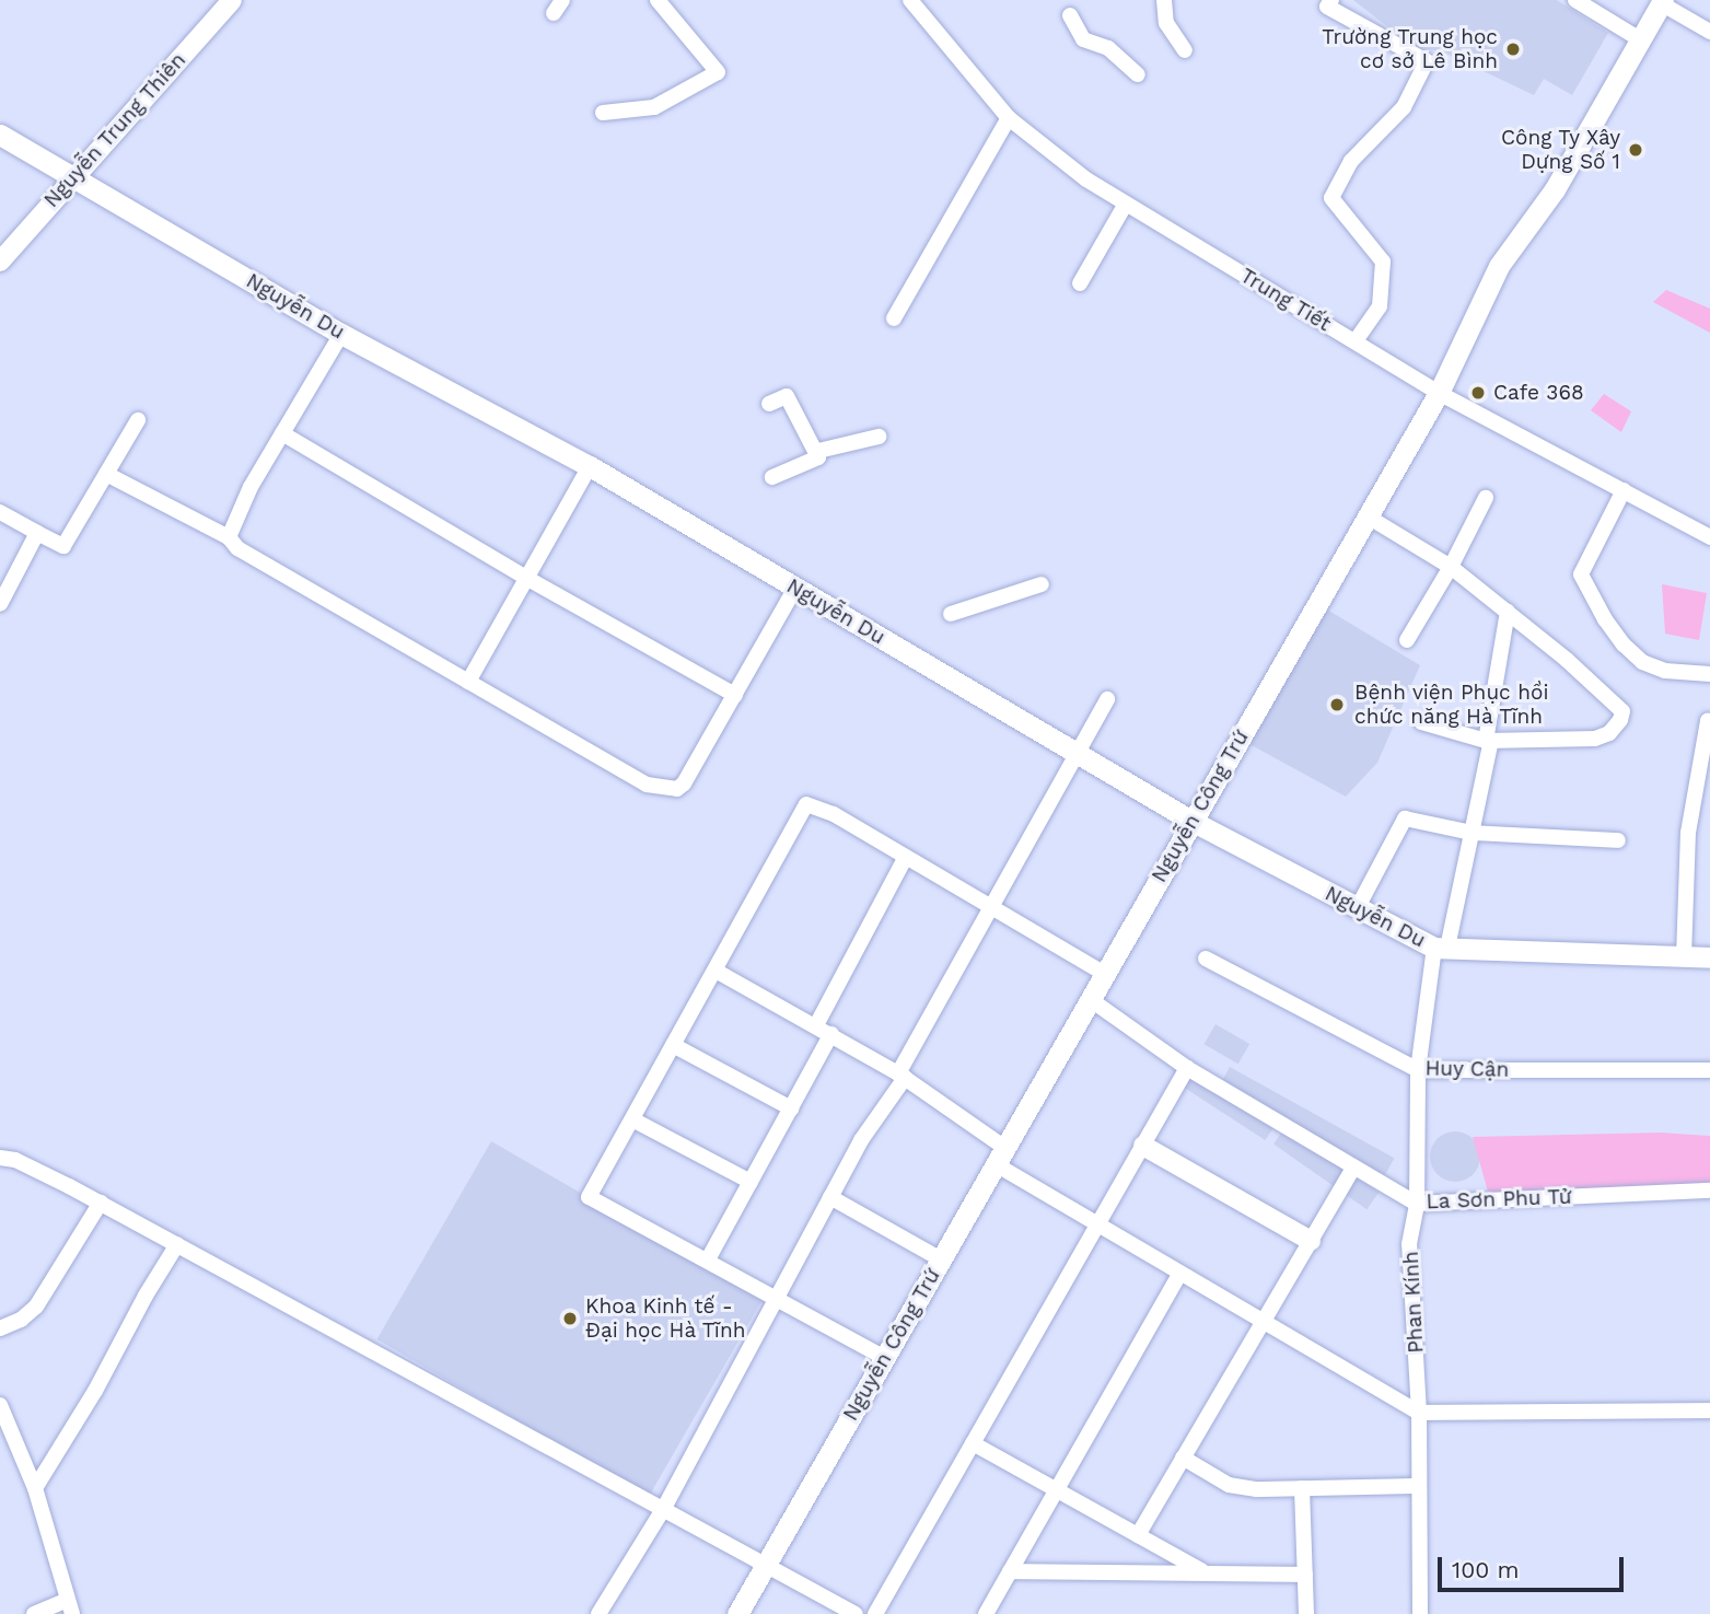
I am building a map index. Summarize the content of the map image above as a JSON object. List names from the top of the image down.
{
  "streets": {
    "main road": ["Nguyễn Du", "Nguyễn Công Trứ"],
    "street": [
      "Nguyễn Trung Thiên",
      "Trung Tiết",
      "Huy Cận",
      "La Sơn Phu Tử",
      "Phan Kính"
    ]
  },
  "crossings": [
    ["Nguyễn Trung Thiên", "Nguyễn Du"],
    ["Trung Tiết", "Nguyễn Công Trứ"],
    ["Nguyễn Du", "Nguyễn Công Trứ"],
    ["Nguyễn Du", "Phan Kính"],
    ["Nguyễn Công Trứ", "La Sơn Phu Tử"],
    ["Huy Cận", "Phan Kính"],
    ["La Sơn Phu Tử", "Phan Kính"]
  ],
  "places": [
    "Trường Trung học cơ sở Lê Bình",
    "Công Ty Xây Dựng Số 1",
    "Cafe 368",
    "Bệnh viện Phục hồi chức năng Hà Tĩnh",
    "Khoa Kinh tế - Đại học Hà Tĩnh"
  ],
  "scale_bar": "100 m"
}
